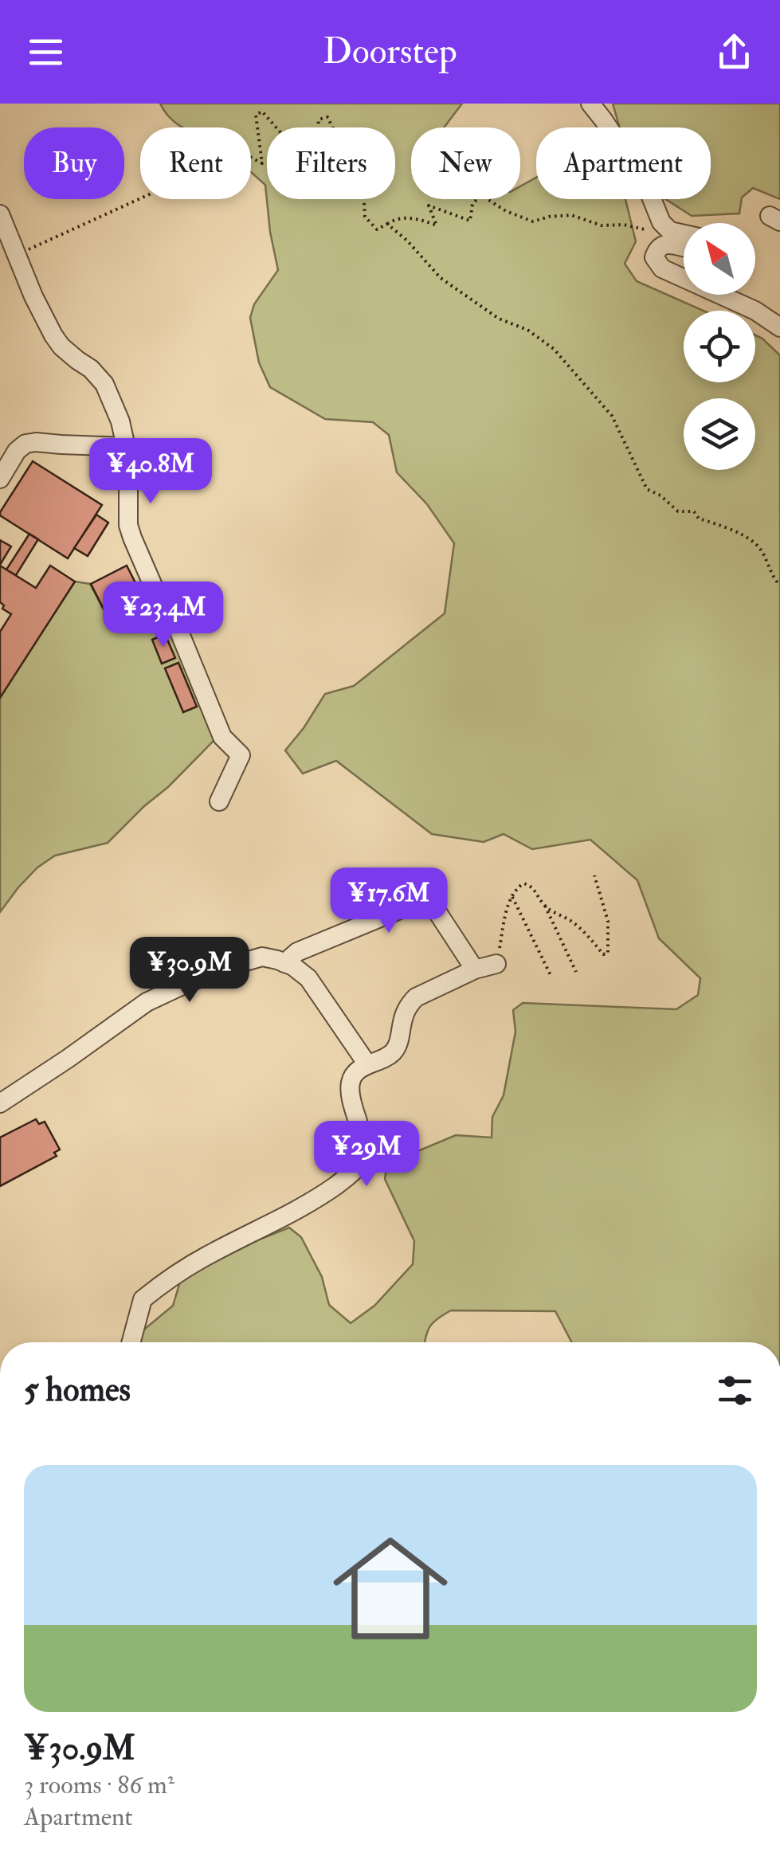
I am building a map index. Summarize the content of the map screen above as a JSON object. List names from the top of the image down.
{
  "north": "top left",
  "page": {
    "header": "Doorstep",
    "chip": [
      "Buy",
      "Rent",
      "Filters",
      "New",
      "Apartment"
    ],
    "price": [
      "¥40.8M",
      "¥23.4M",
      "¥17.6M",
      "¥30.9M",
      "¥29M"
    ],
    "heading": "5 homes",
    "list": [
      {
        "name": "¥30.9M",
        "note": "3 rooms · 86 m² · Apartment"
      }
    ]
  }
}
